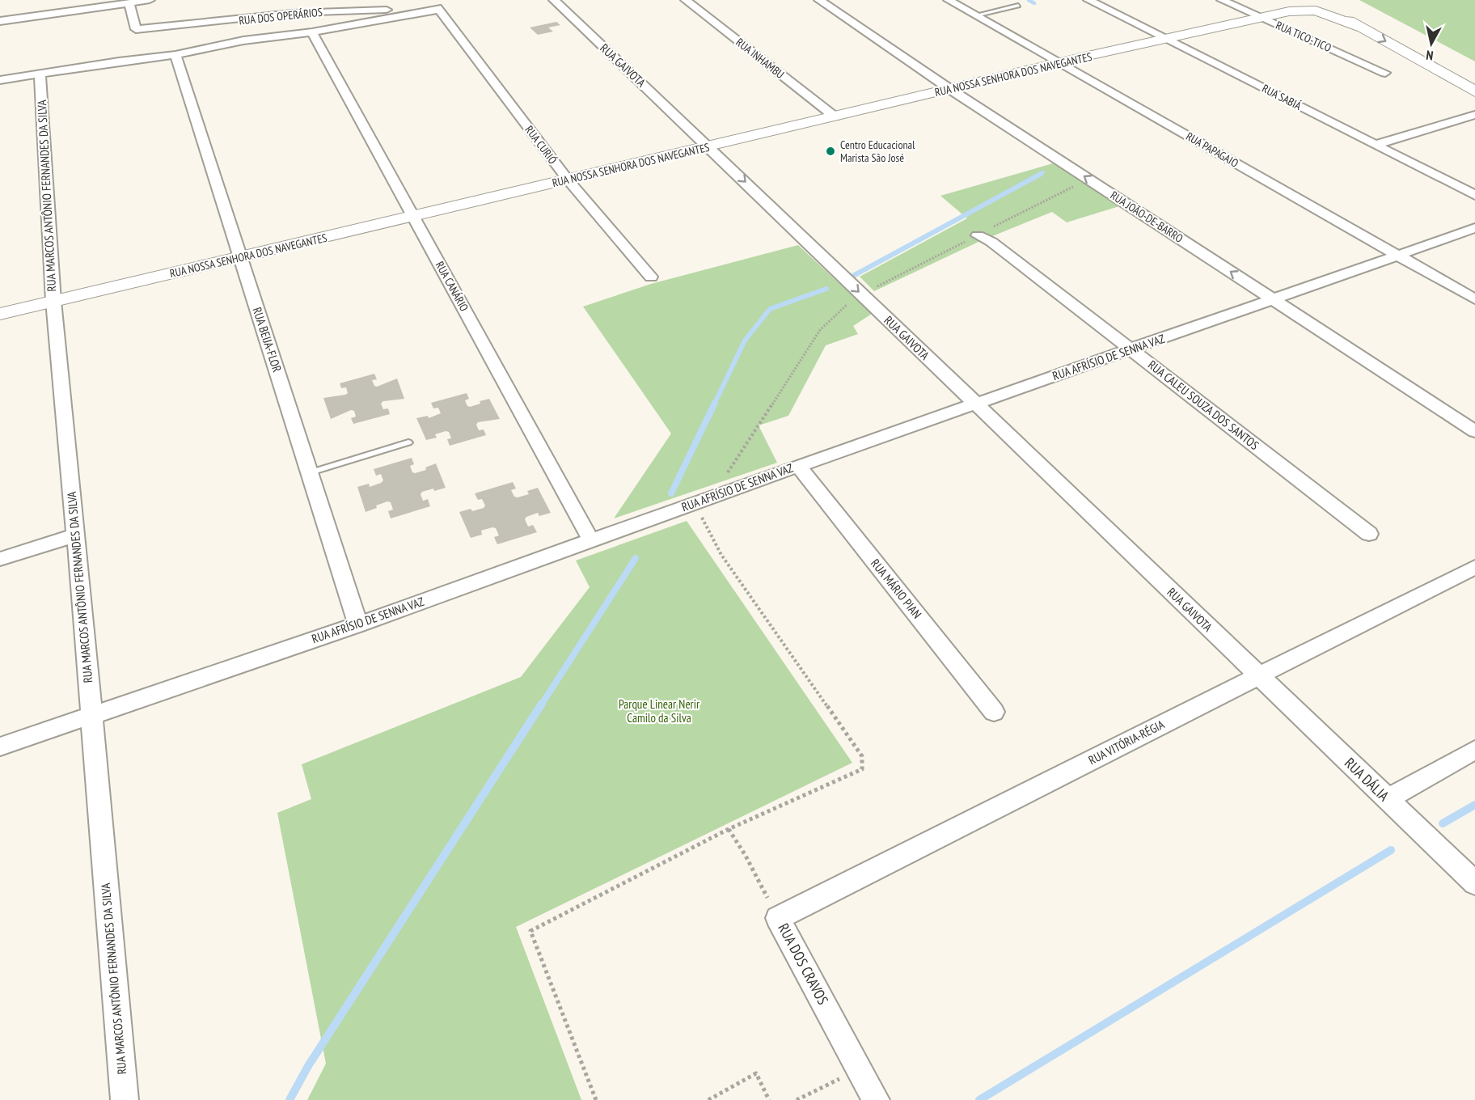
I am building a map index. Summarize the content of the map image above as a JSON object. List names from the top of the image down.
{
  "streets": {
    "street": [
      "RUA DOS OPERÁRIOS",
      "RUA TICO-TICO",
      "RUA INHAMBU",
      "RUA GAIVOTA",
      "RUA NOSSA SENHORA DOS NAVEGANTES",
      "RUA SABIÁ",
      "RUA CURIÓ",
      "RUA PAPAGAIO",
      "RUA MARCOS ANTÔNIO FERNANDES DA SILVA",
      "RUA JOÃO-DE-BARRO",
      "RUA CANÁRIO",
      "RUA BEIJA-FLOR",
      "RUA AFRÍSIO DE SENNA VAZ",
      "RUA CALEU SOUZA DOS SANTOS",
      "RUA MÁRIO PIAN",
      "RUA VITÓRIA-RÉGIA",
      "RUA DÁLIA",
      "RUA DOS CRAVOS"
    ]
  },
  "crossings": [
    ["RUA DOS OPERÁRIOS", "RUA CURIÓ"],
    ["RUA TICO-TICO", "RUA NOSSA SENHORA DOS NAVEGANTES"],
    ["RUA INHAMBU", "RUA NOSSA SENHORA DOS NAVEGANTES"],
    ["RUA GAIVOTA", "RUA NOSSA SENHORA DOS NAVEGANTES"],
    ["RUA GAIVOTA", "RUA AFRÍSIO DE SENNA VAZ"],
    ["RUA GAIVOTA", "RUA VITÓRIA-RÉGIA"],
    ["RUA GAIVOTA", "RUA DÁLIA"],
    ["RUA NOSSA SENHORA DOS NAVEGANTES", "RUA SABIÁ"],
    ["RUA NOSSA SENHORA DOS NAVEGANTES", "RUA CURIÓ"],
    ["RUA NOSSA SENHORA DOS NAVEGANTES", "RUA PAPAGAIO"],
    ["RUA NOSSA SENHORA DOS NAVEGANTES", "RUA MARCOS ANTÔNIO FERNANDES DA SILVA"],
    ["RUA NOSSA SENHORA DOS NAVEGANTES", "RUA JOÃO-DE-BARRO"],
    ["RUA NOSSA SENHORA DOS NAVEGANTES", "RUA CANÁRIO"],
    ["RUA NOSSA SENHORA DOS NAVEGANTES", "RUA BEIJA-FLOR"],
    ["RUA PAPAGAIO", "RUA AFRÍSIO DE SENNA VAZ"],
    ["RUA MARCOS ANTÔNIO FERNANDES DA SILVA", "RUA AFRÍSIO DE SENNA VAZ"],
    ["RUA JOÃO-DE-BARRO", "RUA AFRÍSIO DE SENNA VAZ"],
    ["RUA CANÁRIO", "RUA AFRÍSIO DE SENNA VAZ"],
    ["RUA BEIJA-FLOR", "RUA AFRÍSIO DE SENNA VAZ"],
    ["RUA AFRÍSIO DE SENNA VAZ", "RUA CALEU SOUZA DOS SANTOS"],
    ["RUA AFRÍSIO DE SENNA VAZ", "RUA MÁRIO PIAN"],
    ["RUA VITÓRIA-RÉGIA", "RUA DÁLIA"],
    ["RUA VITÓRIA-RÉGIA", "RUA DOS CRAVOS"]
  ],
  "one_way": ["RUA JOÃO-DE-BARRO"],
  "parks": ["Parque Linear Nerir Camilo da Silva"],
  "places": ["Centro Educacional Marista São José"],
  "north": "bottom"
}
